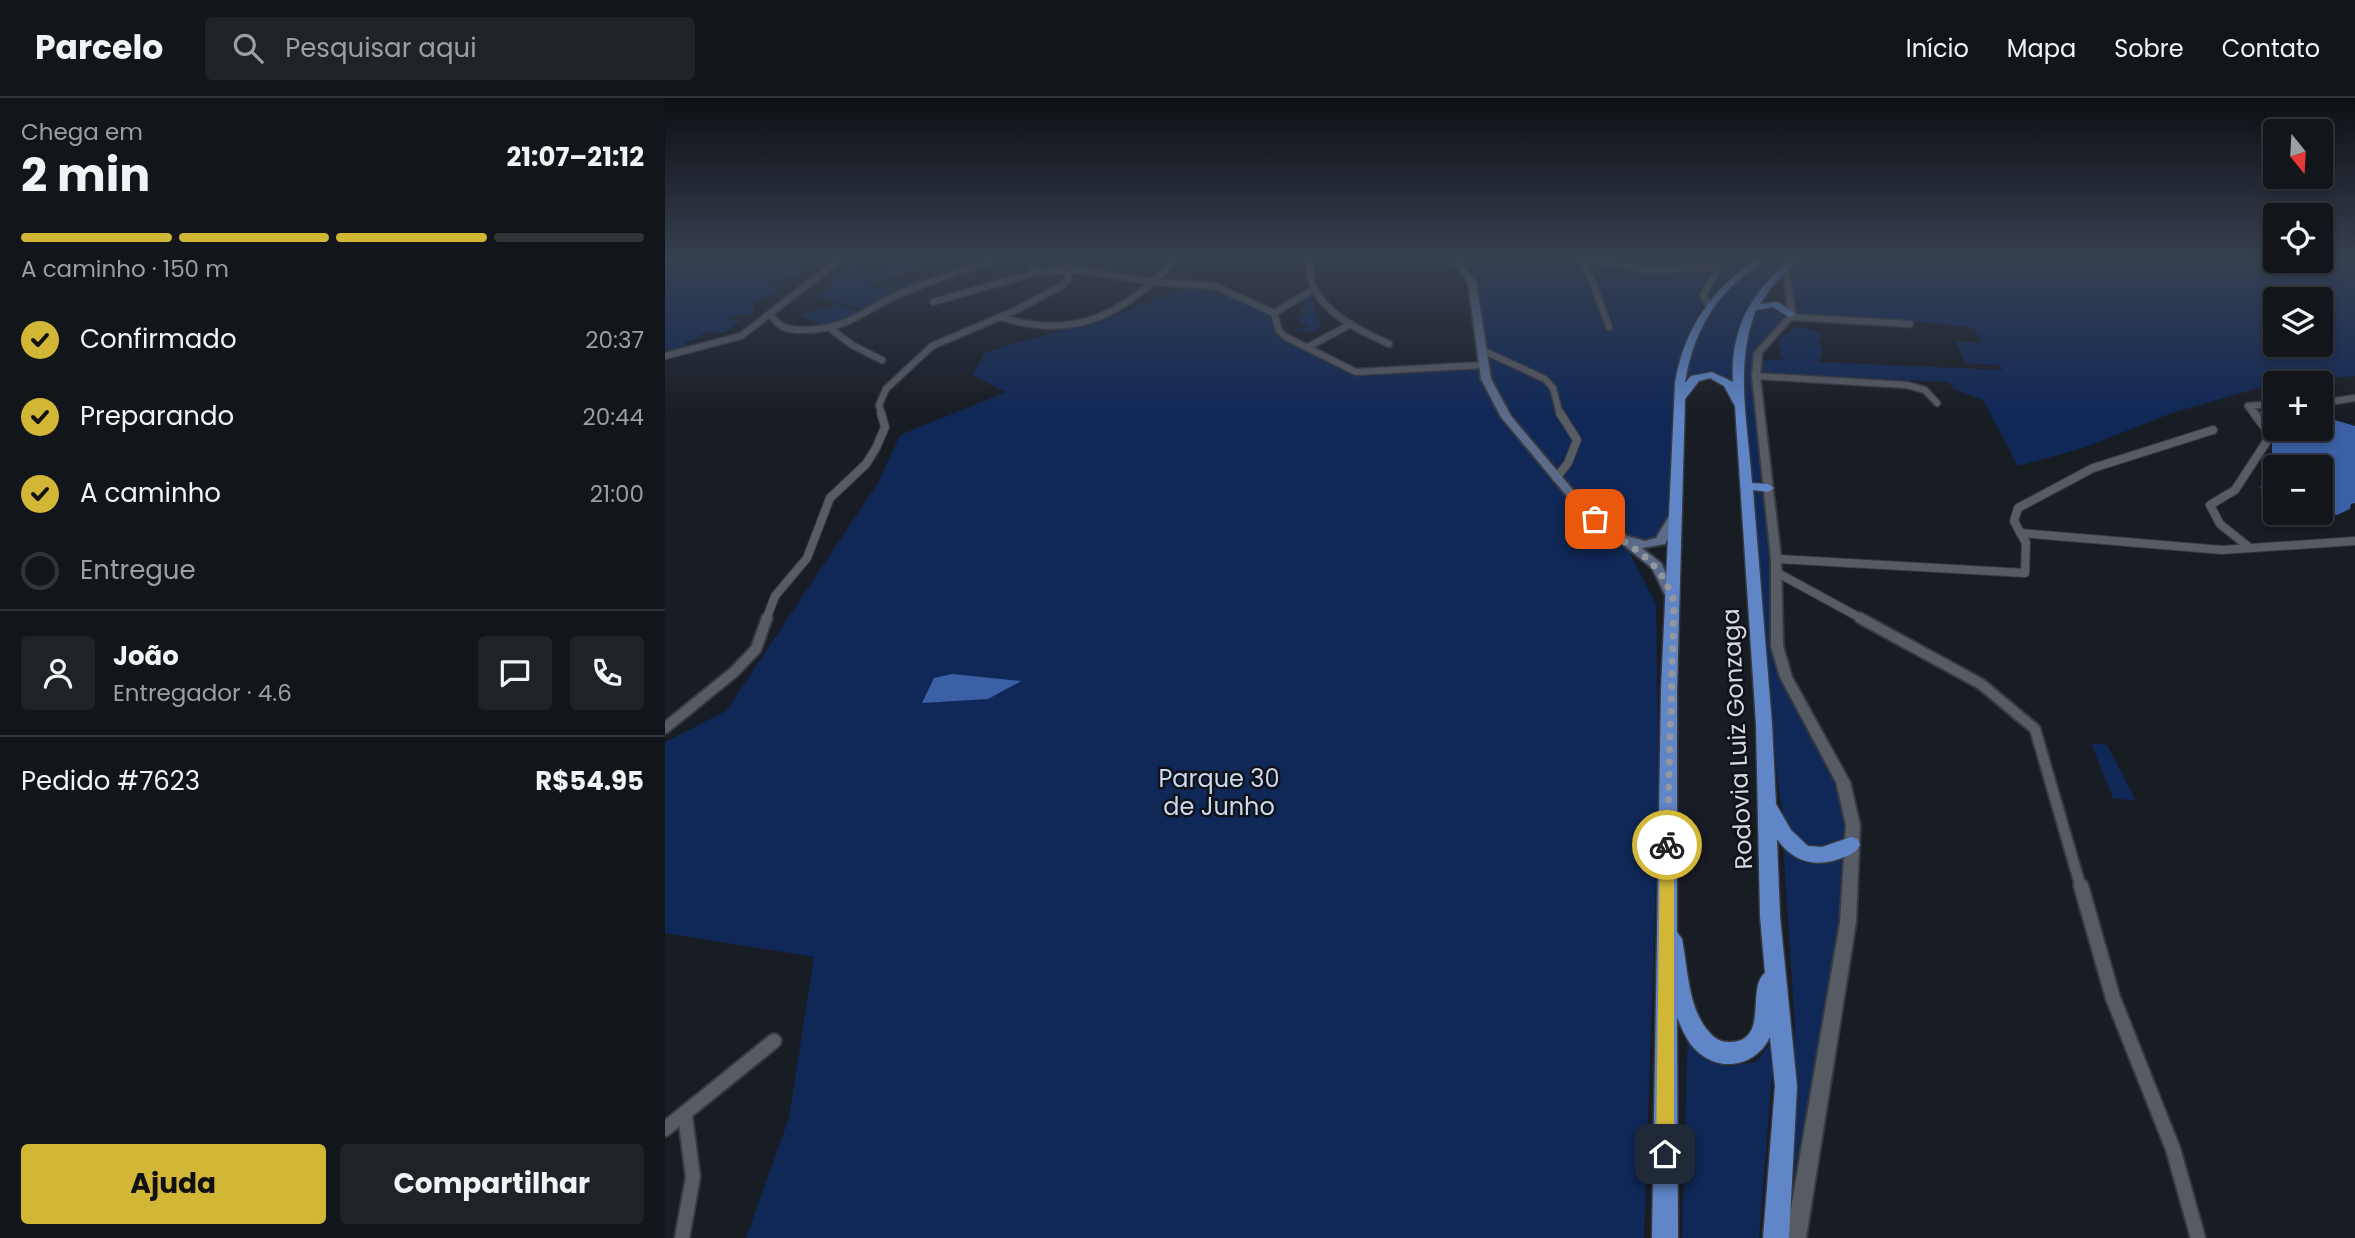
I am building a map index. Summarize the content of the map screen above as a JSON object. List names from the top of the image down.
{
  "streets": {
    "highway": ["Rodovia Luiz Gonzaga"]
  },
  "parks": ["Parque 30 de Junho"],
  "north": "bottom",
  "page": {
    "header": "Parcelo",
    "search": "Pesquisar aqui",
    "nav": [
      "Início",
      "Mapa",
      "Sobre",
      "Contato"
    ],
    "heading": ["2 min", "Chega em", "21:07–21:12"],
    "panel": [
      "João",
      "Entregador · 4.6",
      "Pedido #7623",
      "R$54.95"
    ],
    "map_buttons": ["+", "−"],
    "bar": "A caminho · 150 m",
    "list": [
      ["Confirmado", "20:37"],
      ["Preparando", "20:44"],
      ["A caminho", "21:00"],
      "Entregue"
    ],
    "buttons": ["Ajuda", "Compartilhar"]
  }
}
